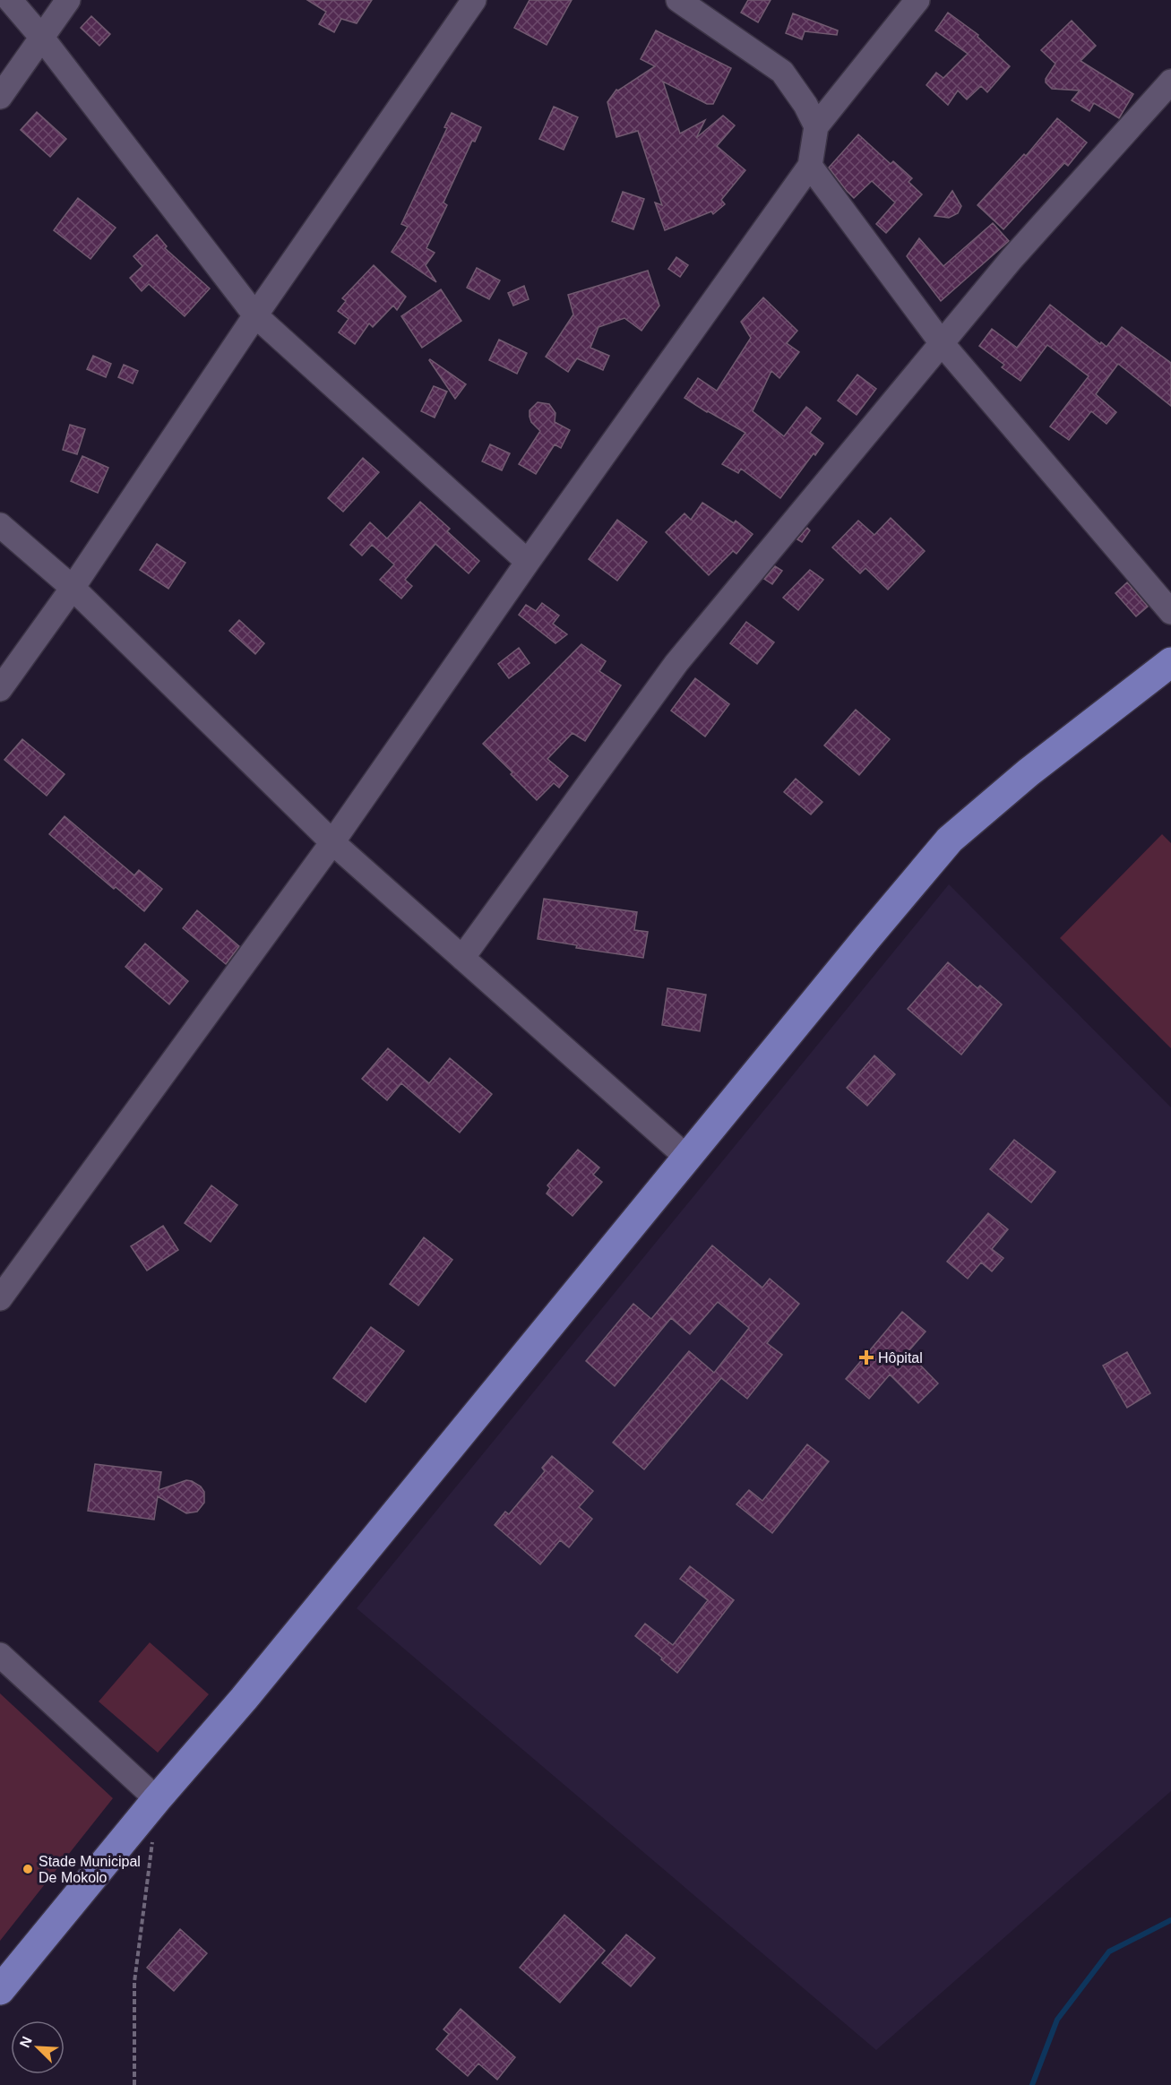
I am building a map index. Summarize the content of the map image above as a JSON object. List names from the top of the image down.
{
  "places": {
    "health": ["Hôpital"],
    "other": ["Stade Municipal De Mokolo"]
  },
  "north": "top left"
}
